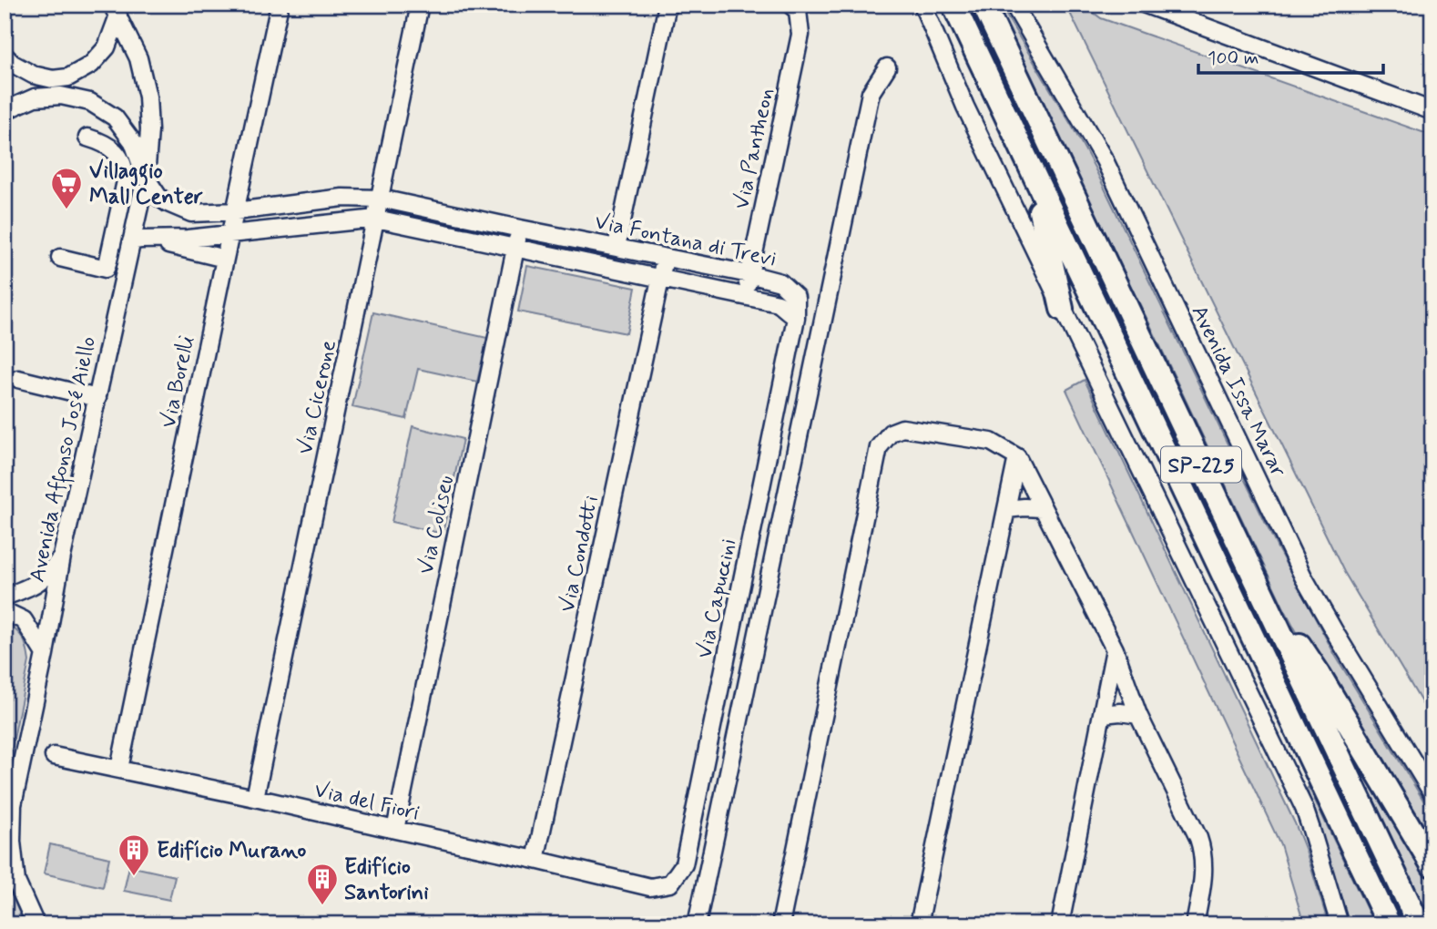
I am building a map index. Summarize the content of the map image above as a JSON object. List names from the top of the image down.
{
  "streets": {
    "highway": ["SP-225"],
    "street": [
      "Via Pantheon",
      "Via Fontana di Trevi",
      "Via Borelli",
      "Avenida Issa Marar",
      "Via Cicerone",
      "Avenida Affonso José Aiello",
      "Via Coliseu",
      "Via Condotti",
      "Via Capuccini",
      "Via del Fiori"
    ]
  },
  "crossings": [
    ["Via Pantheon", "Via Fontana di Trevi"],
    ["Via Fontana di Trevi", "Via Borelli"],
    ["Via Fontana di Trevi", "Via Cicerone"],
    ["Via Fontana di Trevi", "Avenida Affonso José Aiello"],
    ["Via Fontana di Trevi", "Via Coliseu"],
    ["Via Fontana di Trevi", "Via Condotti"],
    ["Via Fontana di Trevi", "Via Capuccini"],
    ["Via Borelli", "Via del Fiori"],
    ["Via Cicerone", "Via del Fiori"],
    ["Via Coliseu", "Via del Fiori"],
    ["Via Condotti", "Via del Fiori"],
    ["Via Capuccini", "Via del Fiori"]
  ],
  "places": {
    "supermarket": ["Villaggio Mall Center"],
    "building": ["Edifício Murano", "Edifício Santorini"]
  },
  "scale_bar": "100 m"
}
